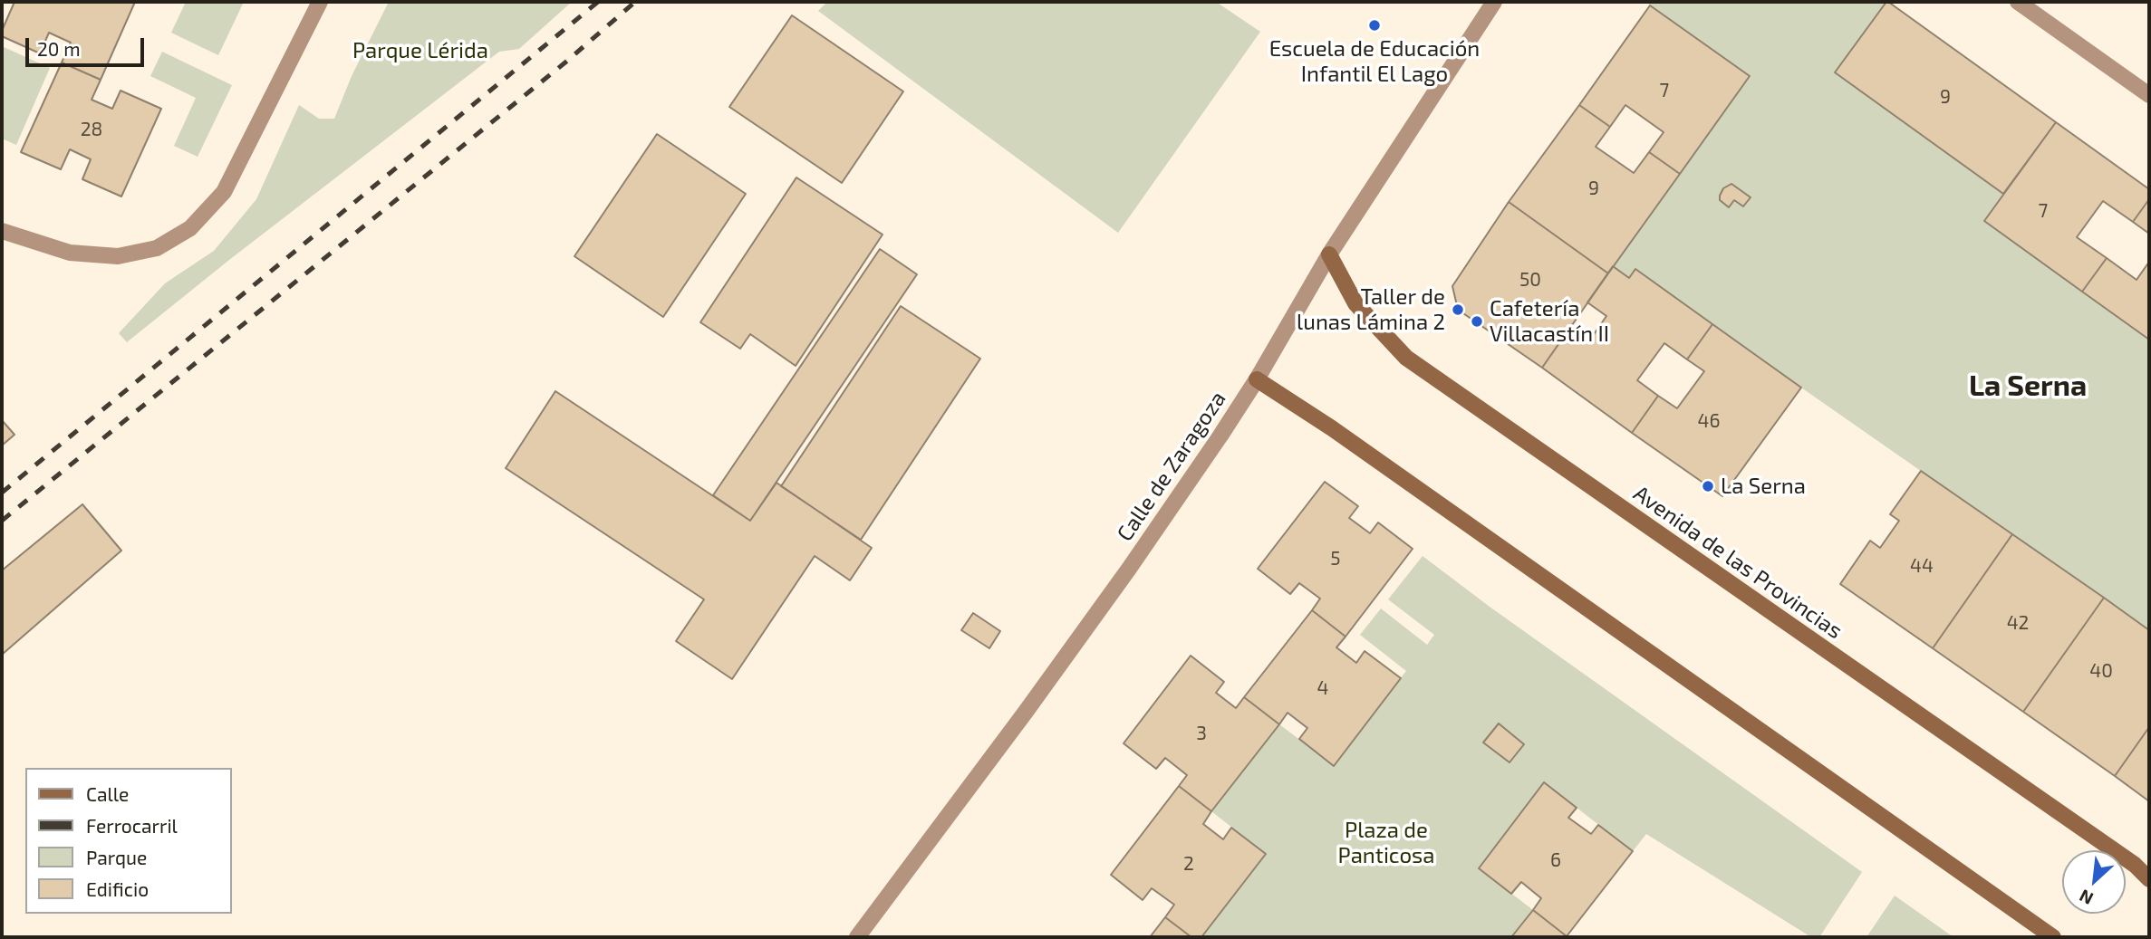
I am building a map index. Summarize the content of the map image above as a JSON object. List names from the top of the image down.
{
  "streets": {
    "main road": ["Avenida de las Provincias"],
    "street": ["Calle de Zaragoza"]
  },
  "crossings": [
    ["Calle de Zaragoza", "Avenida de las Provincias"]
  ],
  "districts": ["La Serna"],
  "parks": ["Parque Lérida", "Plaza de Panticosa"],
  "places": [
    "Escuela de Educación Infantil El Lago",
    "Taller de lunas Lámina 2",
    "Cafetería Villacastín II",
    "La Serna"
  ],
  "house_numbers": [
    "7",
    "9",
    "28",
    "9",
    "7",
    "50",
    "46",
    "5",
    "44",
    "42",
    "40",
    "4",
    "3",
    "6",
    "2"
  ],
  "legend": [
    "Calle",
    "Ferrocarril",
    "Parque",
    "Edificio"
  ],
  "scale_bar": "20 m",
  "north": "bottom left"
}
